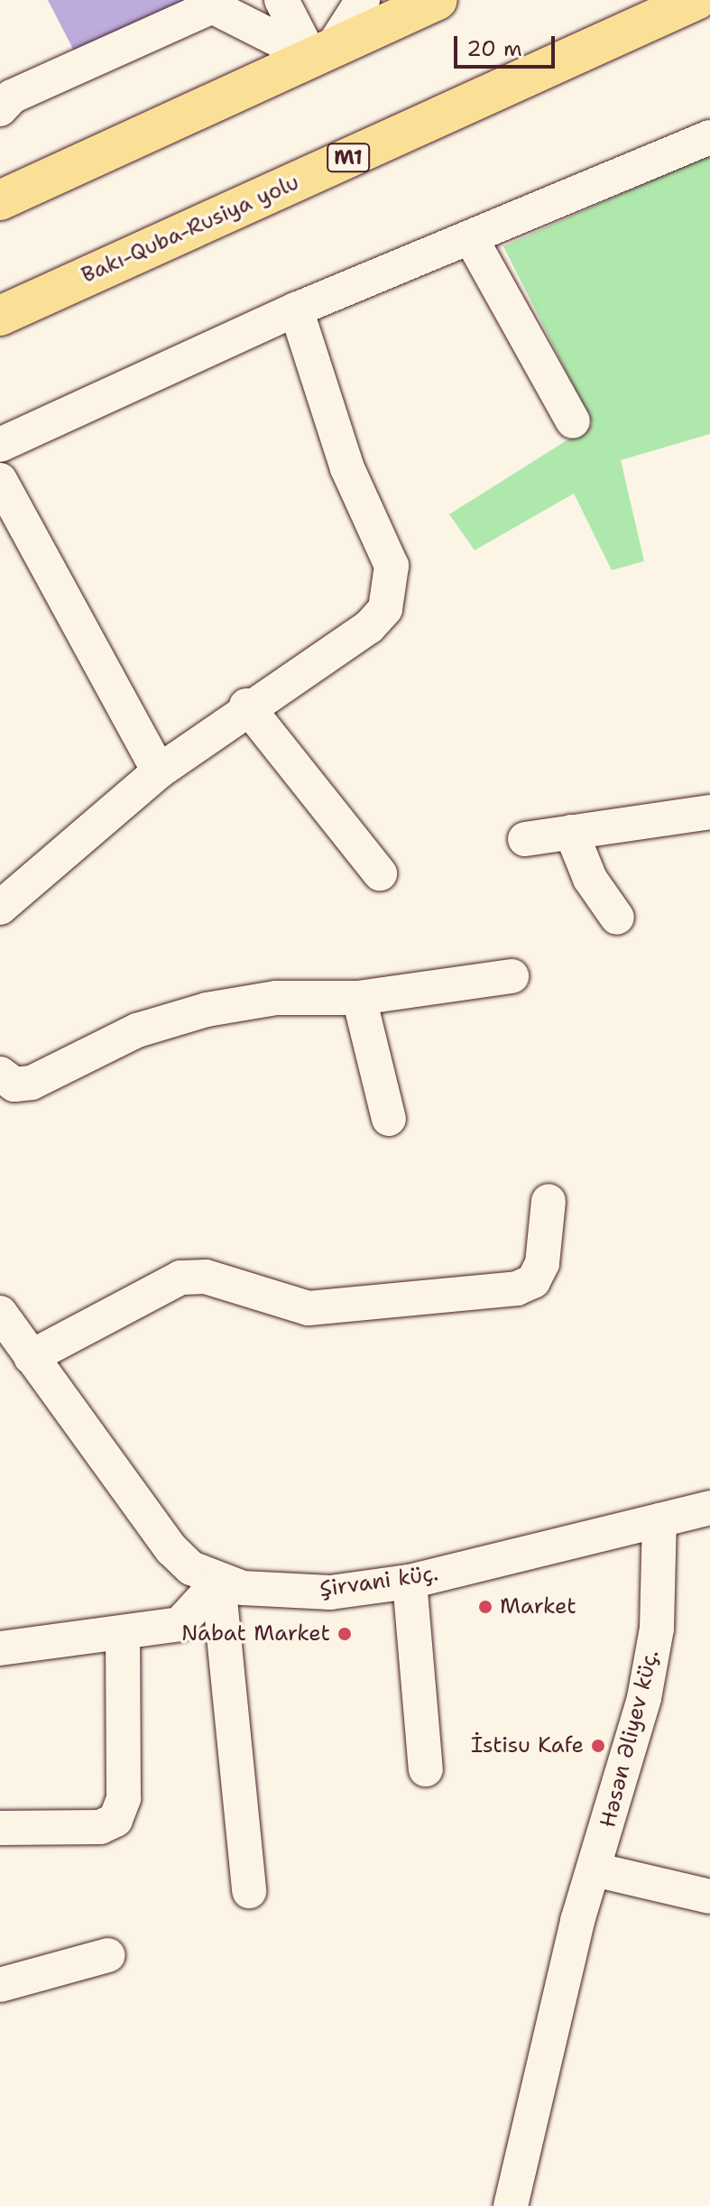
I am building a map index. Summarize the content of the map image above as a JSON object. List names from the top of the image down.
{
  "streets": {
    "highway": ["M1", "Bakı-Quba-Rusiya yolu"],
    "street": ["Şirvani küç.", "Həsən Əliyev küç."]
  },
  "crossings": [
    ["Şirvani küç.", "Həsən Əliyev küç."]
  ],
  "places": ["Market", "Nabat Market", "İstisu Kafe"],
  "scale_bar": "20 m"
}
